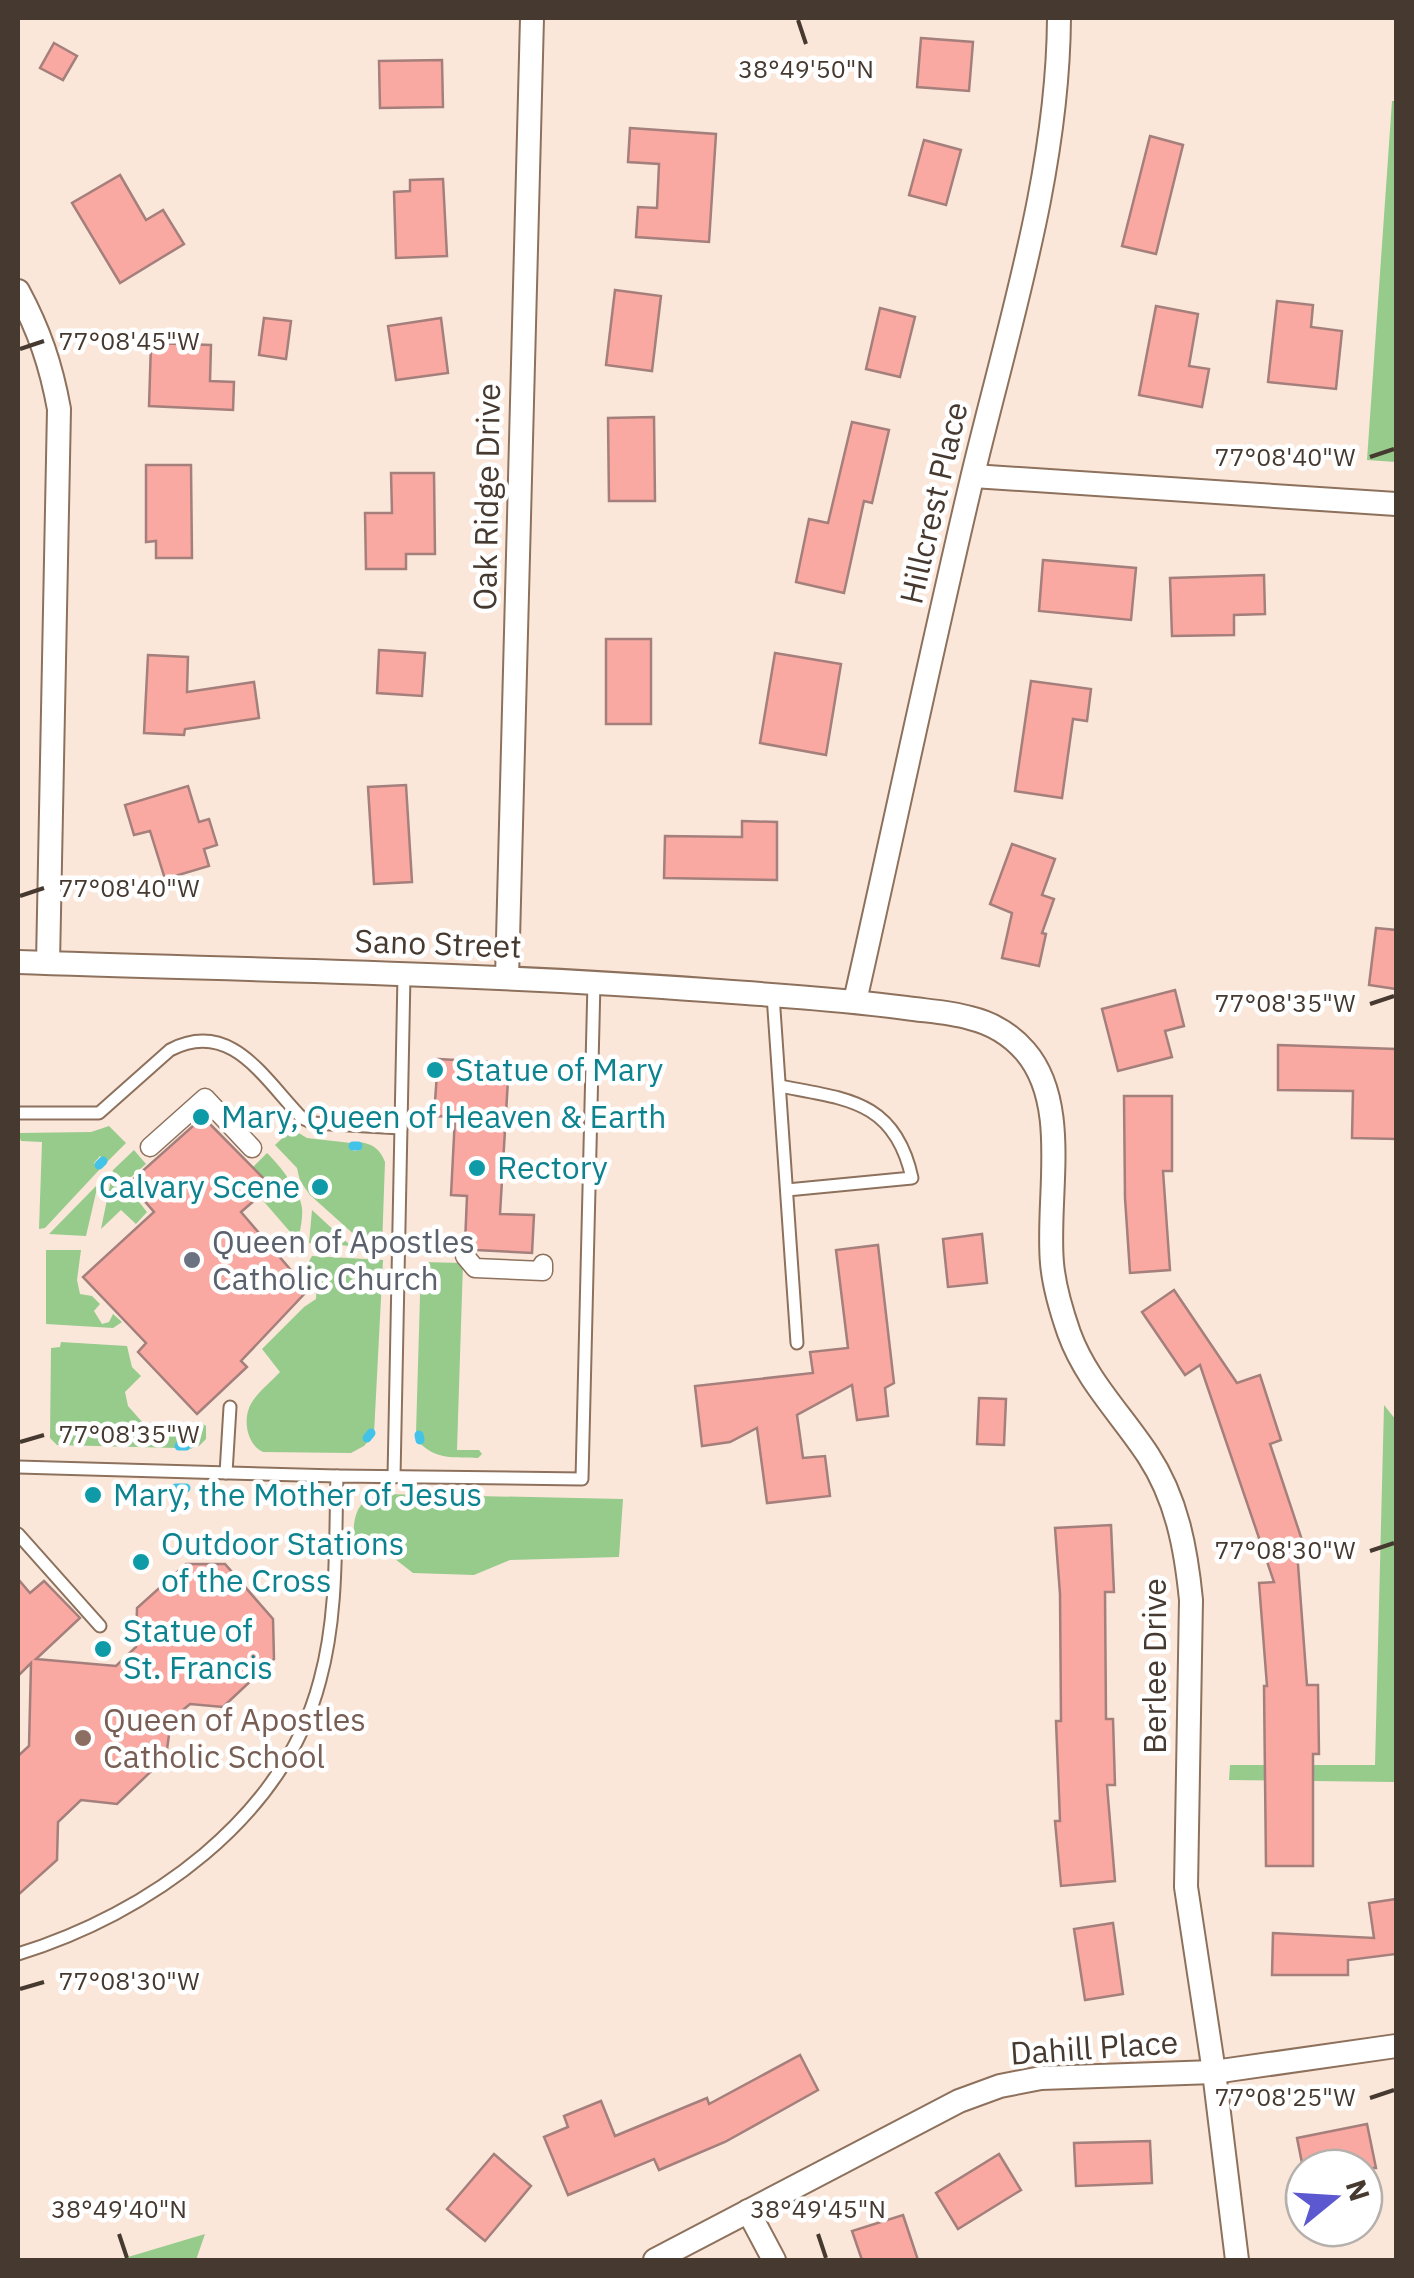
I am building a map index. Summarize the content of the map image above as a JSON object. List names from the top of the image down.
{
  "streets": {
    "street": [
      "Oak Ridge Drive",
      "Hillcrest Place",
      "Sano Street",
      "Berlee Drive",
      "Dahill Place"
    ]
  },
  "crossings": [
    ["Oak Ridge Drive", "Sano Street"],
    ["Hillcrest Place", "Sano Street"],
    ["Hillcrest Place", "Berlee Drive"],
    ["Sano Street", "Berlee Drive"],
    ["Berlee Drive", "Dahill Place"]
  ],
  "places": [
    "Statue of Mary",
    "Mary, Queen of Heaven & Earth",
    "Rectory",
    "Calvary Scene",
    "Queen of Apostles Catholic Church",
    "Mary, the Mother of Jesus",
    "Outdoor Stations of the Cross",
    "Statue of St. Francis",
    "Queen of Apostles Catholic School"
  ],
  "north": "right",
  "coordinates": [
    "38°49'50\"N",
    "77°08'45\"W",
    "77°08'40\"W",
    "77°08'35\"W",
    "77°08'30\"W",
    "77°08'25\"W",
    "38°49'40\"N",
    "38°49'45\"N"
  ]
}
